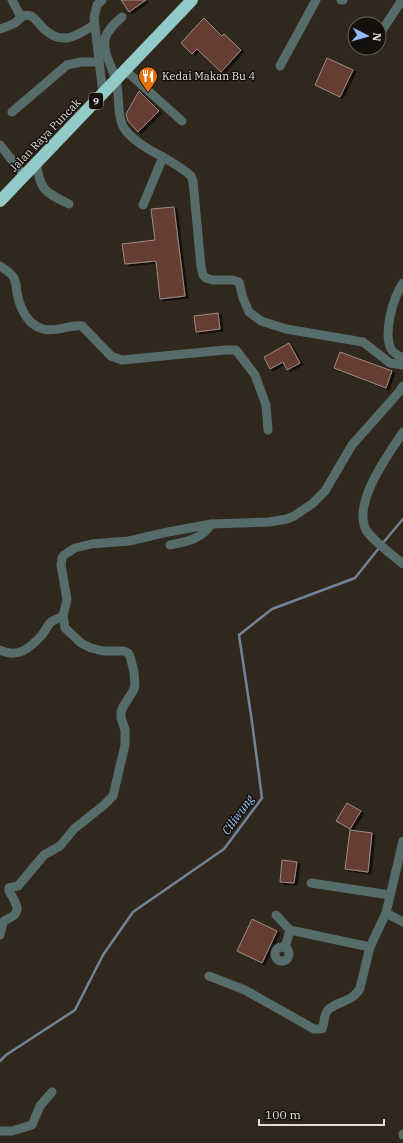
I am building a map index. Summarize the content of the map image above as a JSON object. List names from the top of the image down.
{
  "streets": {
    "highway": ["9", "Jalan Raya Puncak"]
  },
  "water": ["Ciliwung"],
  "places": {
    "restaurant": ["Kedai Makan Bu 4"]
  },
  "scale_bar": "100 m",
  "north": "right"
}
